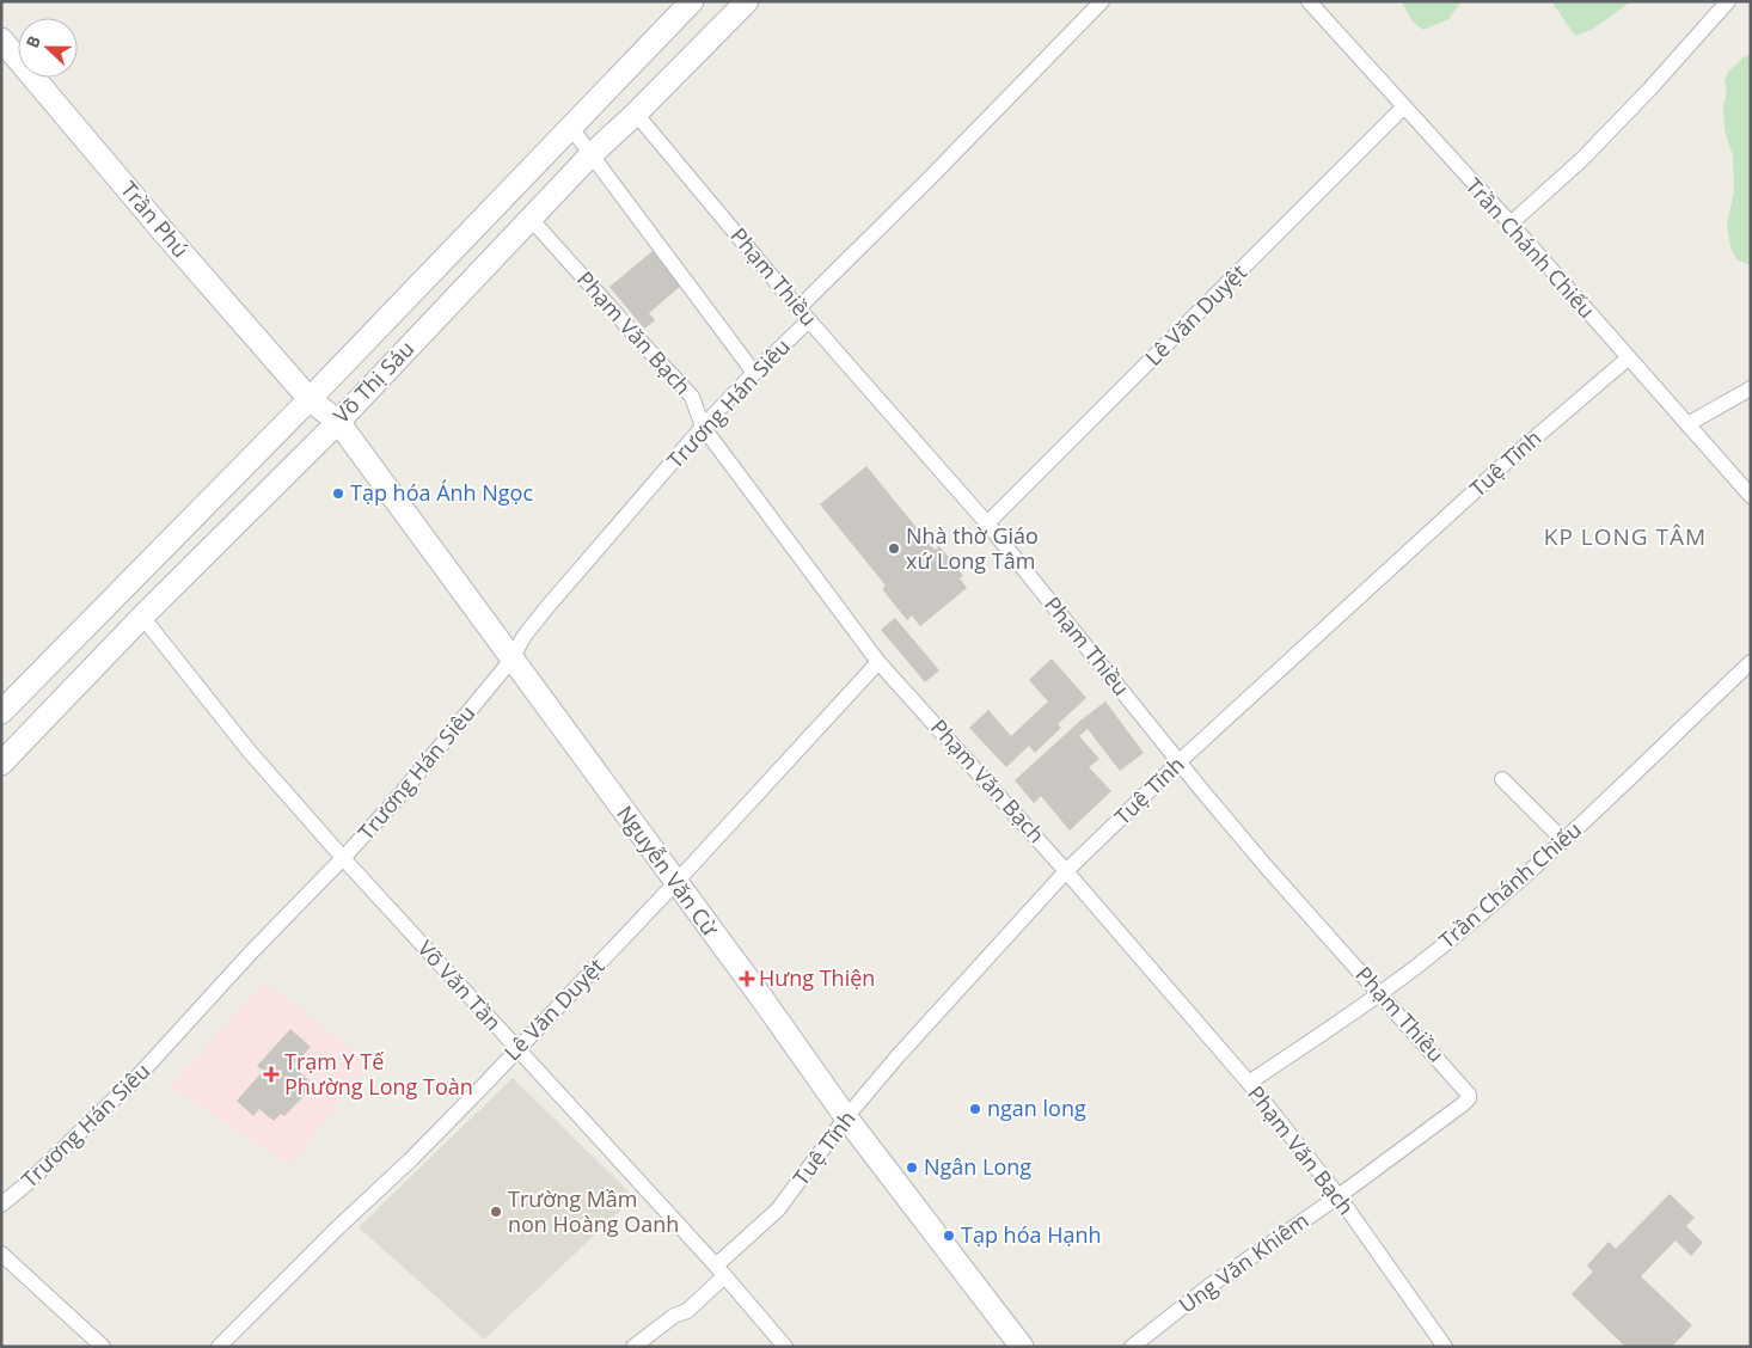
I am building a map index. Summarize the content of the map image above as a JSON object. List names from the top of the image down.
{
  "streets": {
    "main road": ["Trần Phú", "Võ Thị Sáu", "Nguyễn Văn Cừ"],
    "street": [
      "Trần Chánh Chiếu",
      "Phạm Thiều",
      "Lê Văn Duyệt",
      "Phạm Văn Bạch",
      "Trương Hán Siêu",
      "Tuệ Tĩnh",
      "Võ Văn Tần",
      "Ung Văn Khiêm"
    ]
  },
  "crossings": [
    ["Trần Phú", "Võ Thị Sáu"],
    ["Trần Phú", "Nguyễn Văn Cừ"],
    ["Trần Chánh Chiếu", "Phạm Thiều"],
    ["Trần Chánh Chiếu", "Lê Văn Duyệt"],
    ["Trần Chánh Chiếu", "Phạm Văn Bạch"],
    ["Trần Chánh Chiếu", "Tuệ Tĩnh"],
    ["Phạm Thiều", "Lê Văn Duyệt"],
    ["Phạm Thiều", "Võ Thị Sáu"],
    ["Phạm Thiều", "Trương Hán Siêu"],
    ["Phạm Thiều", "Tuệ Tĩnh"],
    ["Phạm Thiều", "Ung Văn Khiêm"],
    ["Lê Văn Duyệt", "Phạm Văn Bạch"],
    ["Lê Văn Duyệt", "Nguyễn Văn Cừ"],
    ["Lê Văn Duyệt", "Võ Văn Tần"],
    ["Phạm Văn Bạch", "Võ Thị Sáu"],
    ["Phạm Văn Bạch", "Trương Hán Siêu"],
    ["Phạm Văn Bạch", "Tuệ Tĩnh"],
    ["Phạm Văn Bạch", "Ung Văn Khiêm"],
    ["Võ Thị Sáu", "Nguyễn Văn Cừ"],
    ["Võ Thị Sáu", "Võ Văn Tần"],
    ["Trương Hán Siêu", "Nguyễn Văn Cừ"],
    ["Trương Hán Siêu", "Võ Văn Tần"],
    ["Tuệ Tĩnh", "Nguyễn Văn Cừ"],
    ["Tuệ Tĩnh", "Võ Văn Tần"]
  ],
  "districts": ["KP LONG TÂM"],
  "places": {
    "other": [
      "Tạp hóa Ánh Ngọc",
      "Nhà thờ Giáo xứ Long Tâm",
      "ngan long",
      "Ngân Long",
      "Trường Mầm non Hoàng Oanh",
      "Tạp hóa Hạnh"
    ],
    "health": ["Hưng Thiện", "Trạm Y Tế Phường Long Toàn"]
  },
  "north": "left"
}
